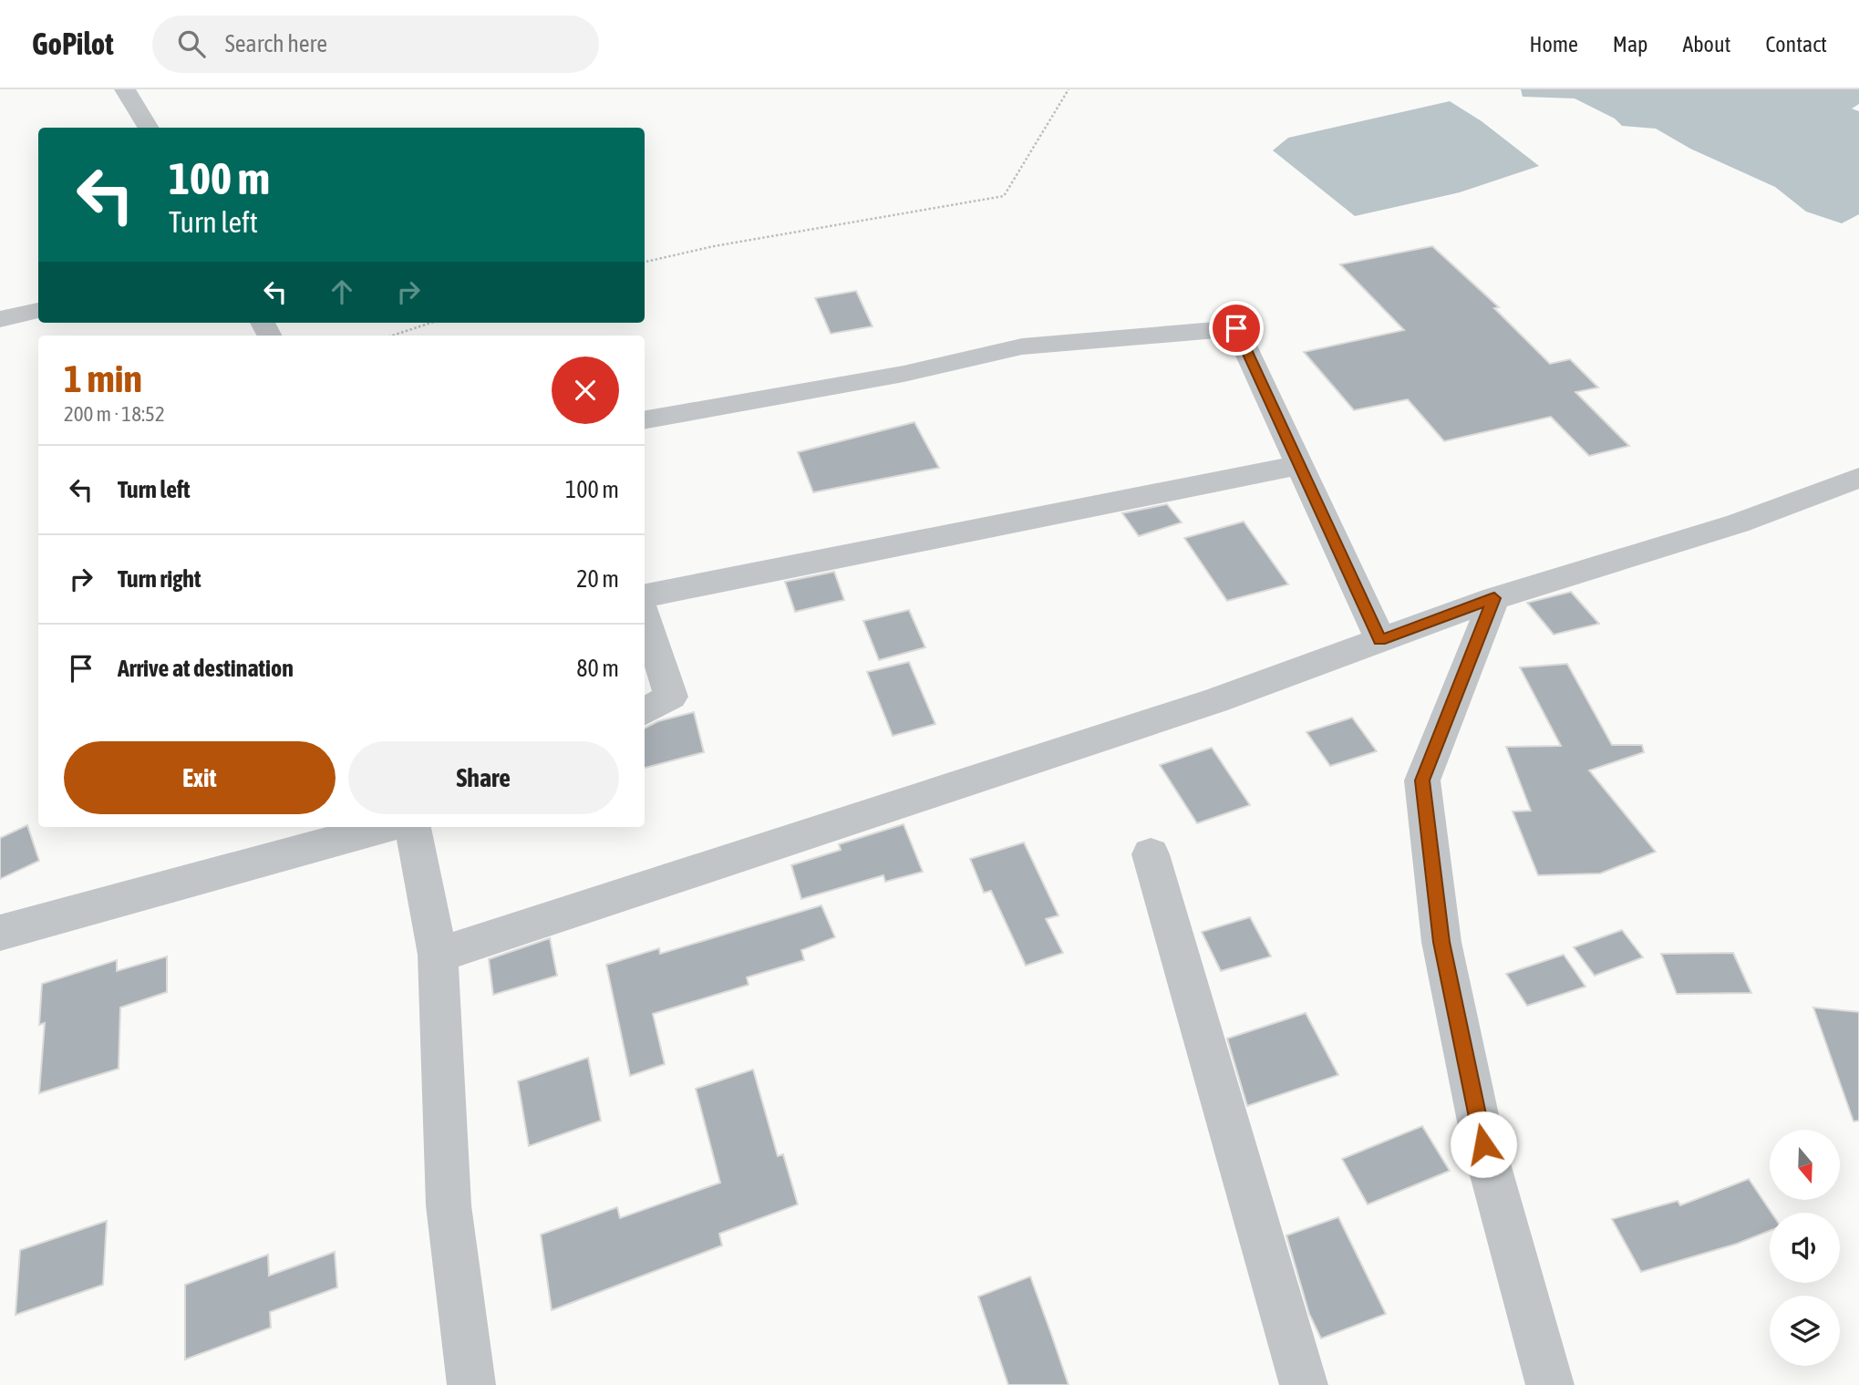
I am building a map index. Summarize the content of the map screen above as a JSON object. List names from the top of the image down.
{
  "north": "bottom",
  "page": {
    "header": "GoPilot",
    "search": "Search here",
    "nav": [
      "Home",
      "Map",
      "About",
      "Contact"
    ],
    "turn": ["100 m", "Turn left"],
    "heading": ["1 min", "200 m · 18:52"],
    "list": [
      {
        "name": "Turn left",
        "value": "100 m"
      },
      {
        "name": "Turn right",
        "value": "20 m"
      },
      {
        "name": "Arrive at destination",
        "value": "80 m"
      }
    ],
    "buttons": ["Exit", "Share"]
  }
}
